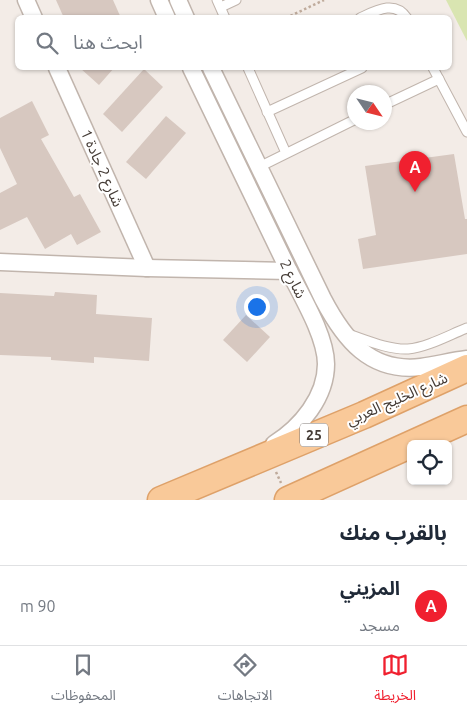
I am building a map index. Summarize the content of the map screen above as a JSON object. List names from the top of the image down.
{
  "streets": {
    "main road": ["شارع الخليج العربي", "25"],
    "street": ["شارع 2 جادة 1", "شارع 2"]
  },
  "crossings": [
    ["شارع 2", "شارع الخليج العربي"]
  ],
  "north": "bottom right",
  "page": {
    "search": "ابحث هنا",
    "pins": "A",
    "heading": "بالقرب منك",
    "list": [
      {
        "mark": "A",
        "name": "المزيني",
        "note": "مسجد",
        "value": "90 m"
      }
    ],
    "nav": ["الخريطة", "الاتجاهات", "المحفوظات"]
  }
}
